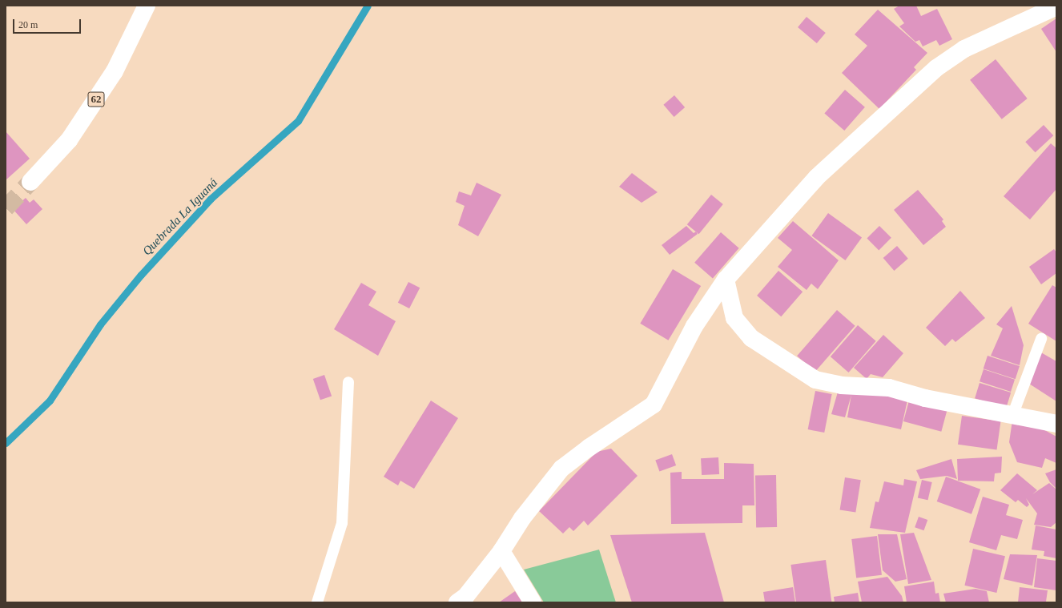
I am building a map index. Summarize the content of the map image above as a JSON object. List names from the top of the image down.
{
  "streets": {
    "main road": ["62"]
  },
  "water": ["Quebrada La Iguaná"],
  "scale_bar": "20 m"
}
